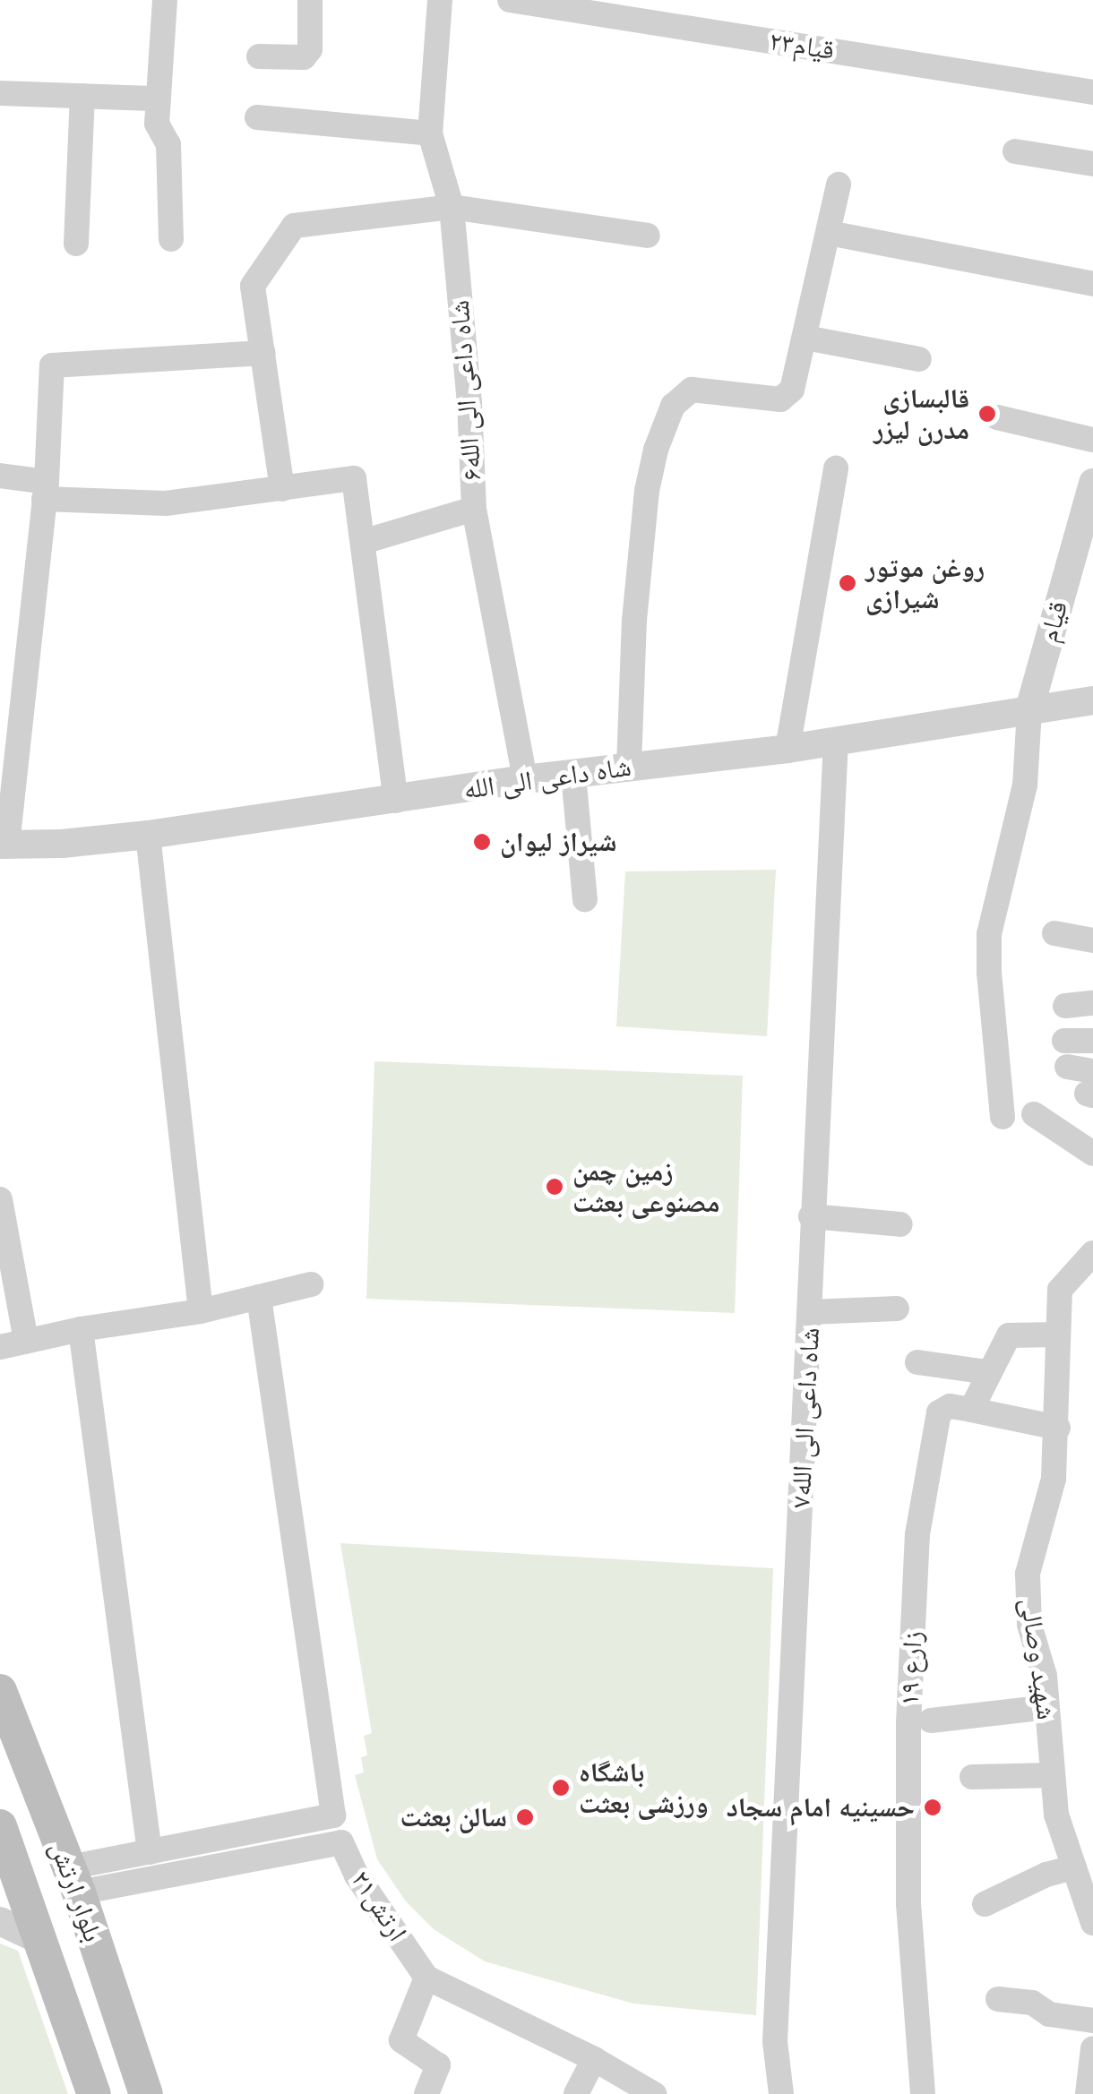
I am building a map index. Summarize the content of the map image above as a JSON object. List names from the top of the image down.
{
  "streets": {
    "main road": ["بلوار ارتش"],
    "street": [
      "قیام۲۳",
      "شاه داعی الی الله۶",
      "قیام",
      "شاه داعی الی الله",
      "شاه داعی الی الله۷",
      "شهید وصالی",
      "۱۹ زارع",
      "ارتش۲۱"
    ]
  },
  "crossings": [
    ["شاه داعی الی الله۶", "شاه داعی الی الله"],
    ["قیام", "شاه داعی الی الله"],
    ["شاه داعی الی الله", "شاه داعی الی الله۷"],
    ["بلوار ارتش", "ارتش۲۱"]
  ],
  "places": [
    "قالبسازی مدرن لیزر",
    "روغن موتور شیرازی",
    "شیراز لیوان",
    "زمین چمن مصنوعی بعثت",
    "باشگاه ورزشی بعثت",
    "حسینیه امام سجاد",
    "سالن بعثت"
  ]
}
